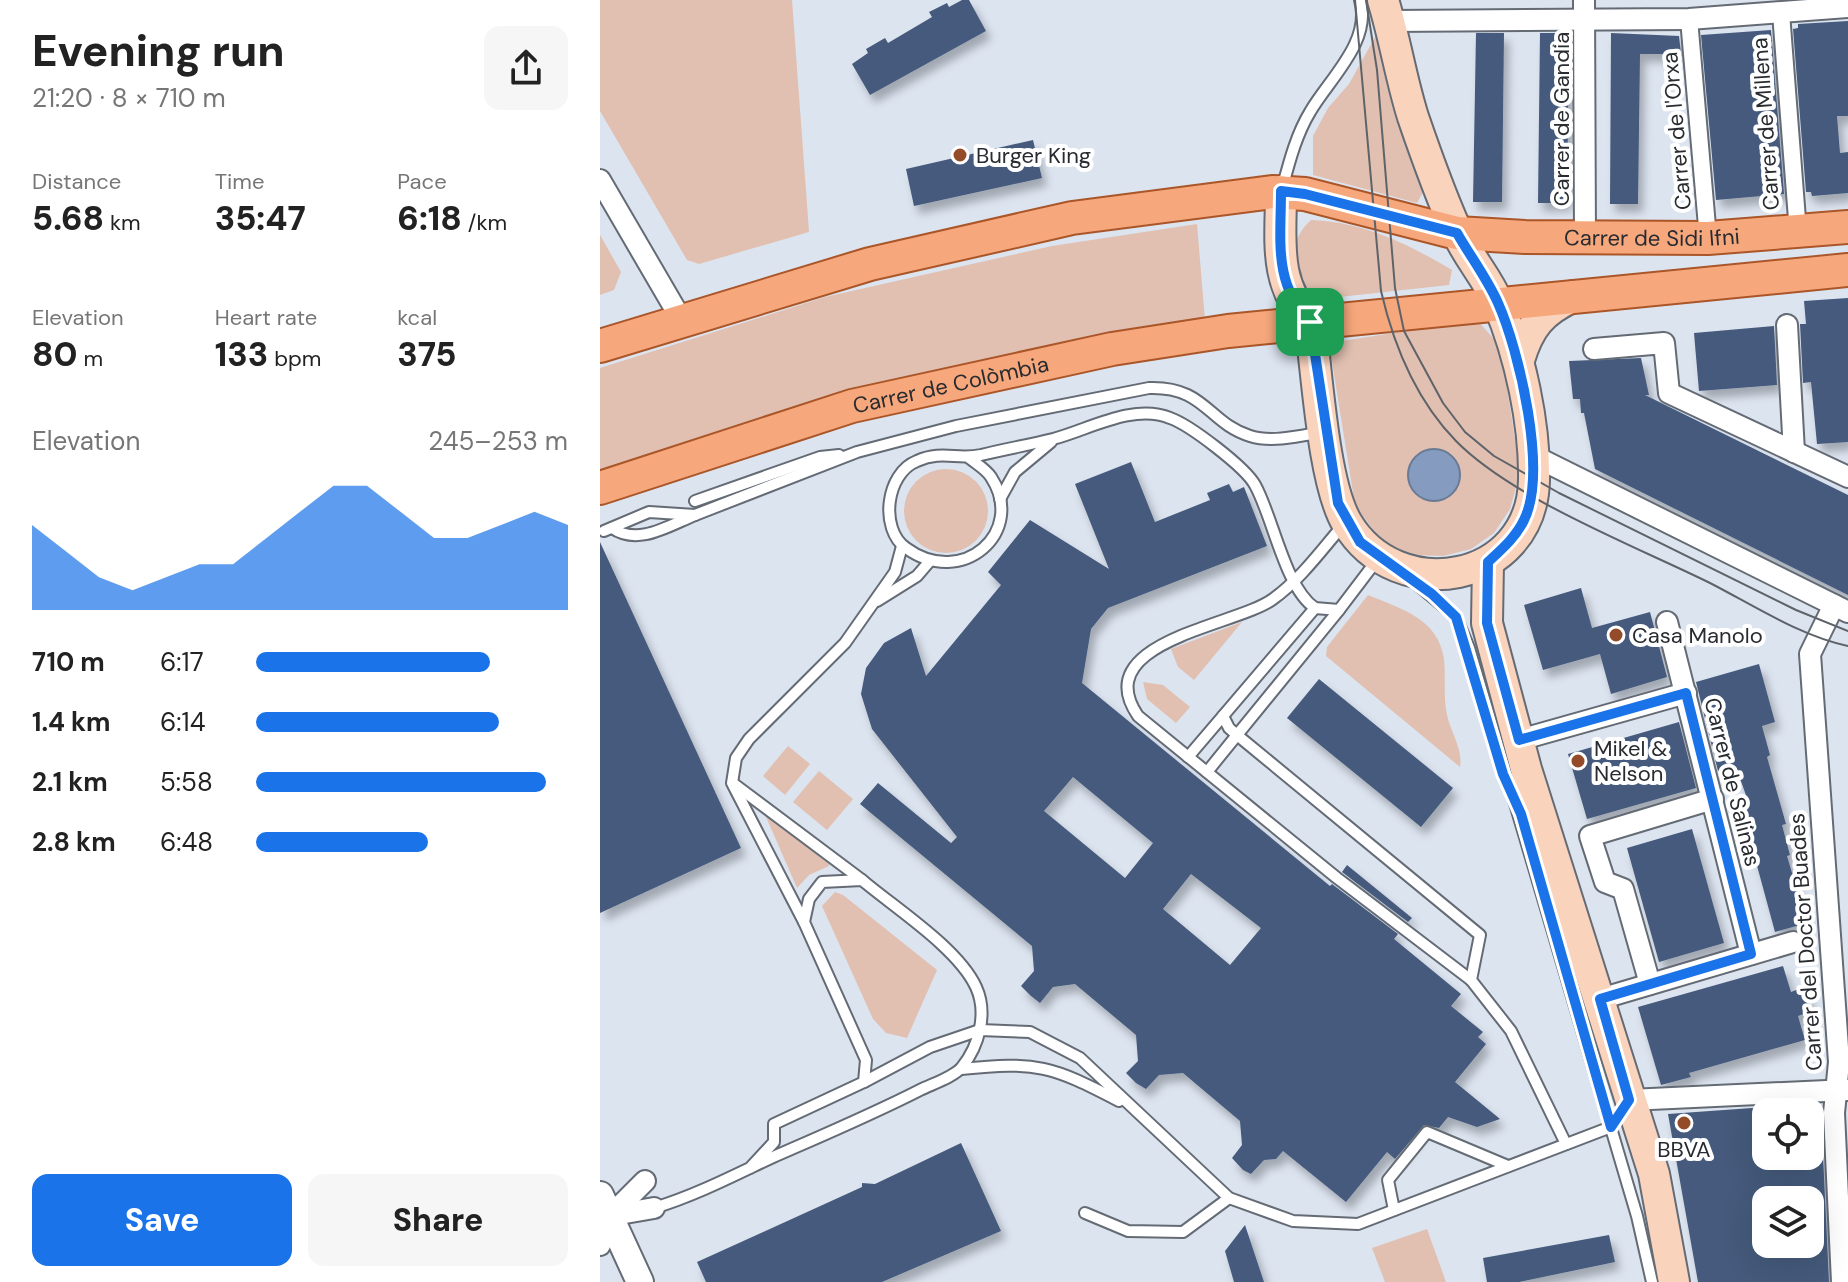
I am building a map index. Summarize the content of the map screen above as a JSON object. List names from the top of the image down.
{
  "streets": {
    "main road": ["Carrer de Sidi Ifni", "Carrer de Colòmbia"],
    "street": [
      "Carrer de Gandia",
      "Carrer de Millena",
      "Carrer de l'Orxa",
      "Carrer de Salinas",
      "Carrer del Doctor Buades"
    ]
  },
  "crossings": [
    ["Carrer de Gandia", "Carrer de Sidi Ifni"],
    ["Carrer de Millena", "Carrer de Sidi Ifni"],
    ["Carrer de l'Orxa", "Carrer de Sidi Ifni"],
    ["Carrer de Sidi Ifni", "Carrer de Colòmbia"]
  ],
  "places": [
    "Burger King",
    "Casa Manolo",
    "Mikel & Nelson",
    "BBVA"
  ],
  "page": {
    "heading": ["Evening run", "21:20 · 8 × 710 m"],
    "stats": [
      ["Distance", "5.68 km"],
      ["Time", "35:47"],
      ["Pace", "6:18 /km"],
      ["Elevation", "80 m"],
      ["Heart rate", "133 bpm"],
      ["kcal", "375"]
    ],
    "chart": ["Elevation", "245–253 m"],
    "list": [
      {
        "name": "710 m",
        "note": "6:17"
      },
      {
        "name": "1.4 km",
        "note": "6:14"
      },
      {
        "name": "2.1 km",
        "note": "5:58"
      },
      {
        "name": "2.8 km",
        "note": "6:48"
      }
    ],
    "buttons": ["Save", "Share"]
  }
}
